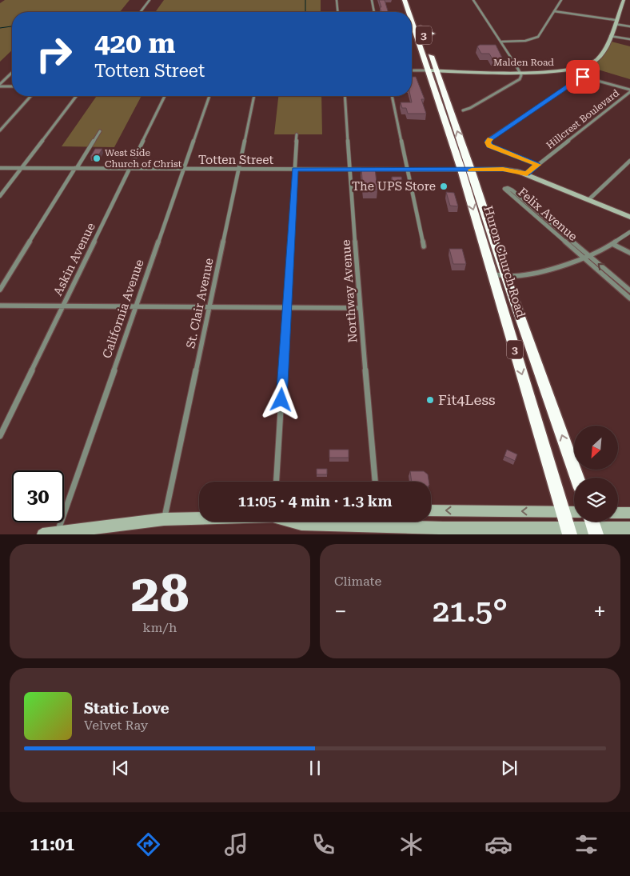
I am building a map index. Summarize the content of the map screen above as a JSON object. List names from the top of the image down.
{
  "streets": {
    "highway": ["3", "Huron Church Road"],
    "main road": ["Malden Road"],
    "street": [
      "Hillcrest Boulevard",
      "Totten Street",
      "Felix Avenue",
      "Askin Avenue",
      "Northway Avenue",
      "St. Clair Avenue",
      "California Avenue"
    ]
  },
  "crossings": [
    ["Malden Road", "Huron Church Road"],
    ["Totten Street", "Askin Avenue"],
    ["Totten Street", "Huron Church Road"],
    ["Totten Street", "Northway Avenue"],
    ["Totten Street", "St. Clair Avenue"],
    ["Totten Street", "California Avenue"]
  ],
  "places": ["West Side Church of Christ", "The UPS Store", "Fit4Less"],
  "north": "bottom left",
  "page": {
    "turn": ["420 m", "Totten Street"],
    "limit": "30",
    "trip": "11:05 · 4 min · 1.3 km",
    "tile": [
      ["28", "km/h"],
      "Climate"
    ],
    "heat": ["−", "21.5°", "+"],
    "song": ["Static Love", "Velvet Ray"],
    "tabs": "11:01"
  }
}
